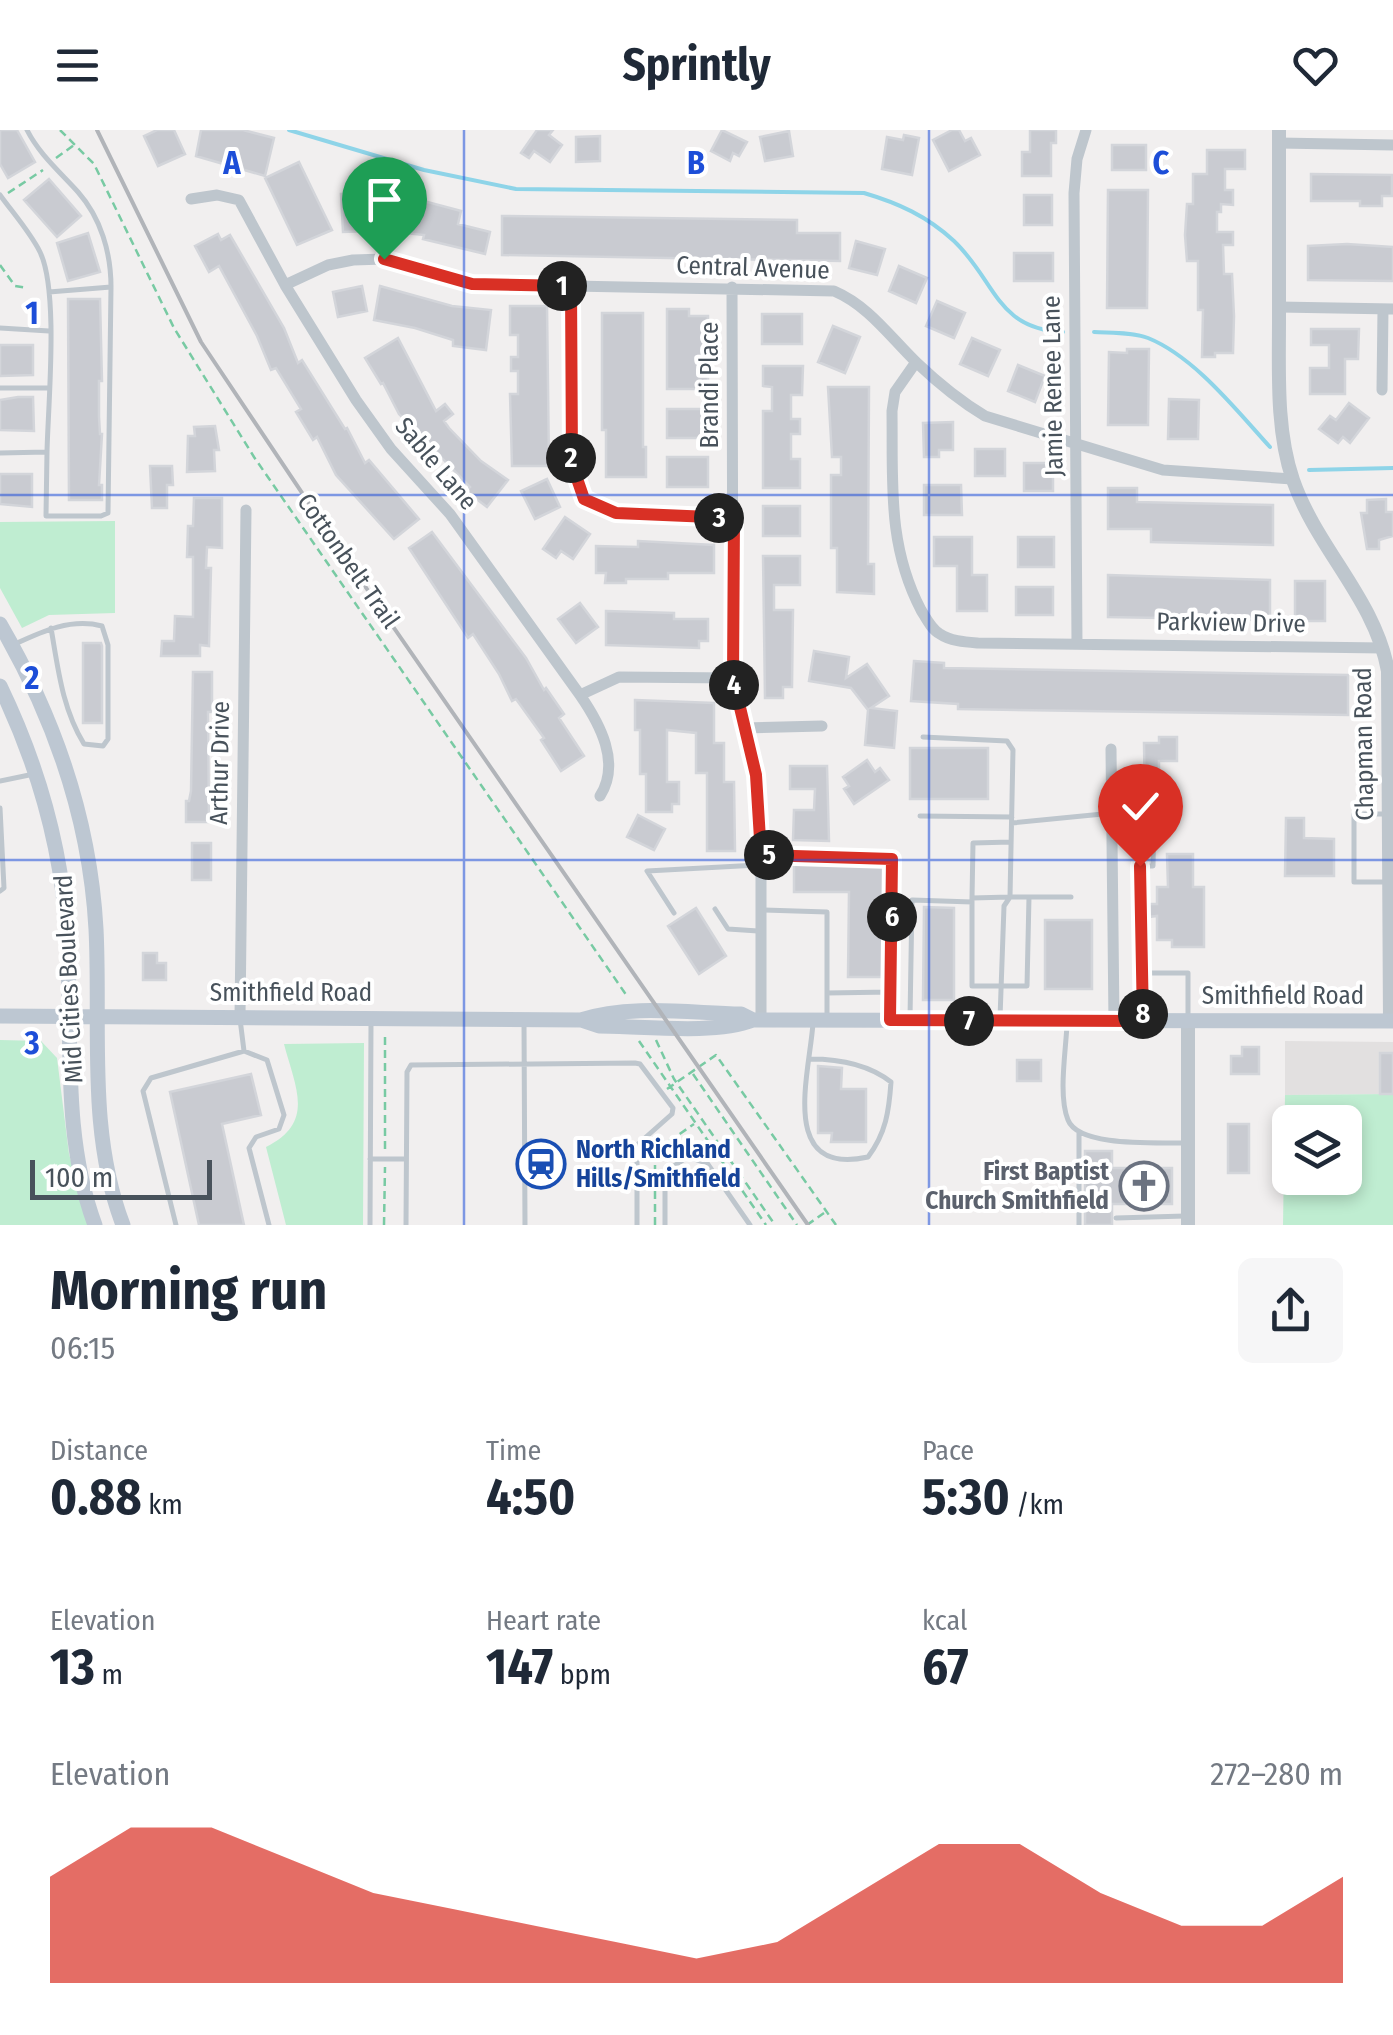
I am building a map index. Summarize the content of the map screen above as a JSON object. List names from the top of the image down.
{
  "streets": {
    "main road": ["Mid Cities Boulevard", "Smithfield Road"],
    "street": [
      "Central Avenue",
      "Brandi Place",
      "Jamie Renee Lane",
      "Sable Lane",
      "Parkview Drive",
      "Chapman Road",
      "Arthur Drive"
    ],
    "path": ["Cottonbelt Trail"]
  },
  "crossings": [
    ["Central Avenue", "Brandi Place"],
    ["Central Avenue", "Jamie Renee Lane"],
    ["Central Avenue", "Sable Lane"],
    ["Central Avenue", "Parkview Drive"],
    ["Central Avenue", "Chapman Road"],
    ["Brandi Place", "Smithfield Road"],
    ["Jamie Renee Lane", "Parkview Drive"],
    ["Parkview Drive", "Chapman Road"],
    ["Chapman Road", "Smithfield Road"],
    ["Arthur Drive", "Smithfield Road"],
    ["Mid Cities Boulevard", "Smithfield Road"]
  ],
  "places": {
    "station": ["North Richland Hills/Smithfield"],
    "church": ["First Baptist Church Smithfield"]
  },
  "scale_bar": "100 m",
  "page": {
    "header": "Sprintly",
    "pins": [
      "1",
      "2",
      "3",
      "4",
      "5",
      "6",
      "8",
      "7"
    ],
    "scale": "100 m",
    "heading": ["Morning run", "06:15"],
    "stats": [
      ["Distance", "0.88 km"],
      ["Time", "4:50"],
      ["Pace", "5:30 /km"],
      ["Elevation", "13 m"],
      ["Heart rate", "147 bpm"],
      ["kcal", "67"]
    ],
    "chart": ["Elevation", "272–280 m"]
  },
  "grid": {
    "columns": ["A", "B", "C"],
    "rows": ["1", "2", "3"]
  }
}
